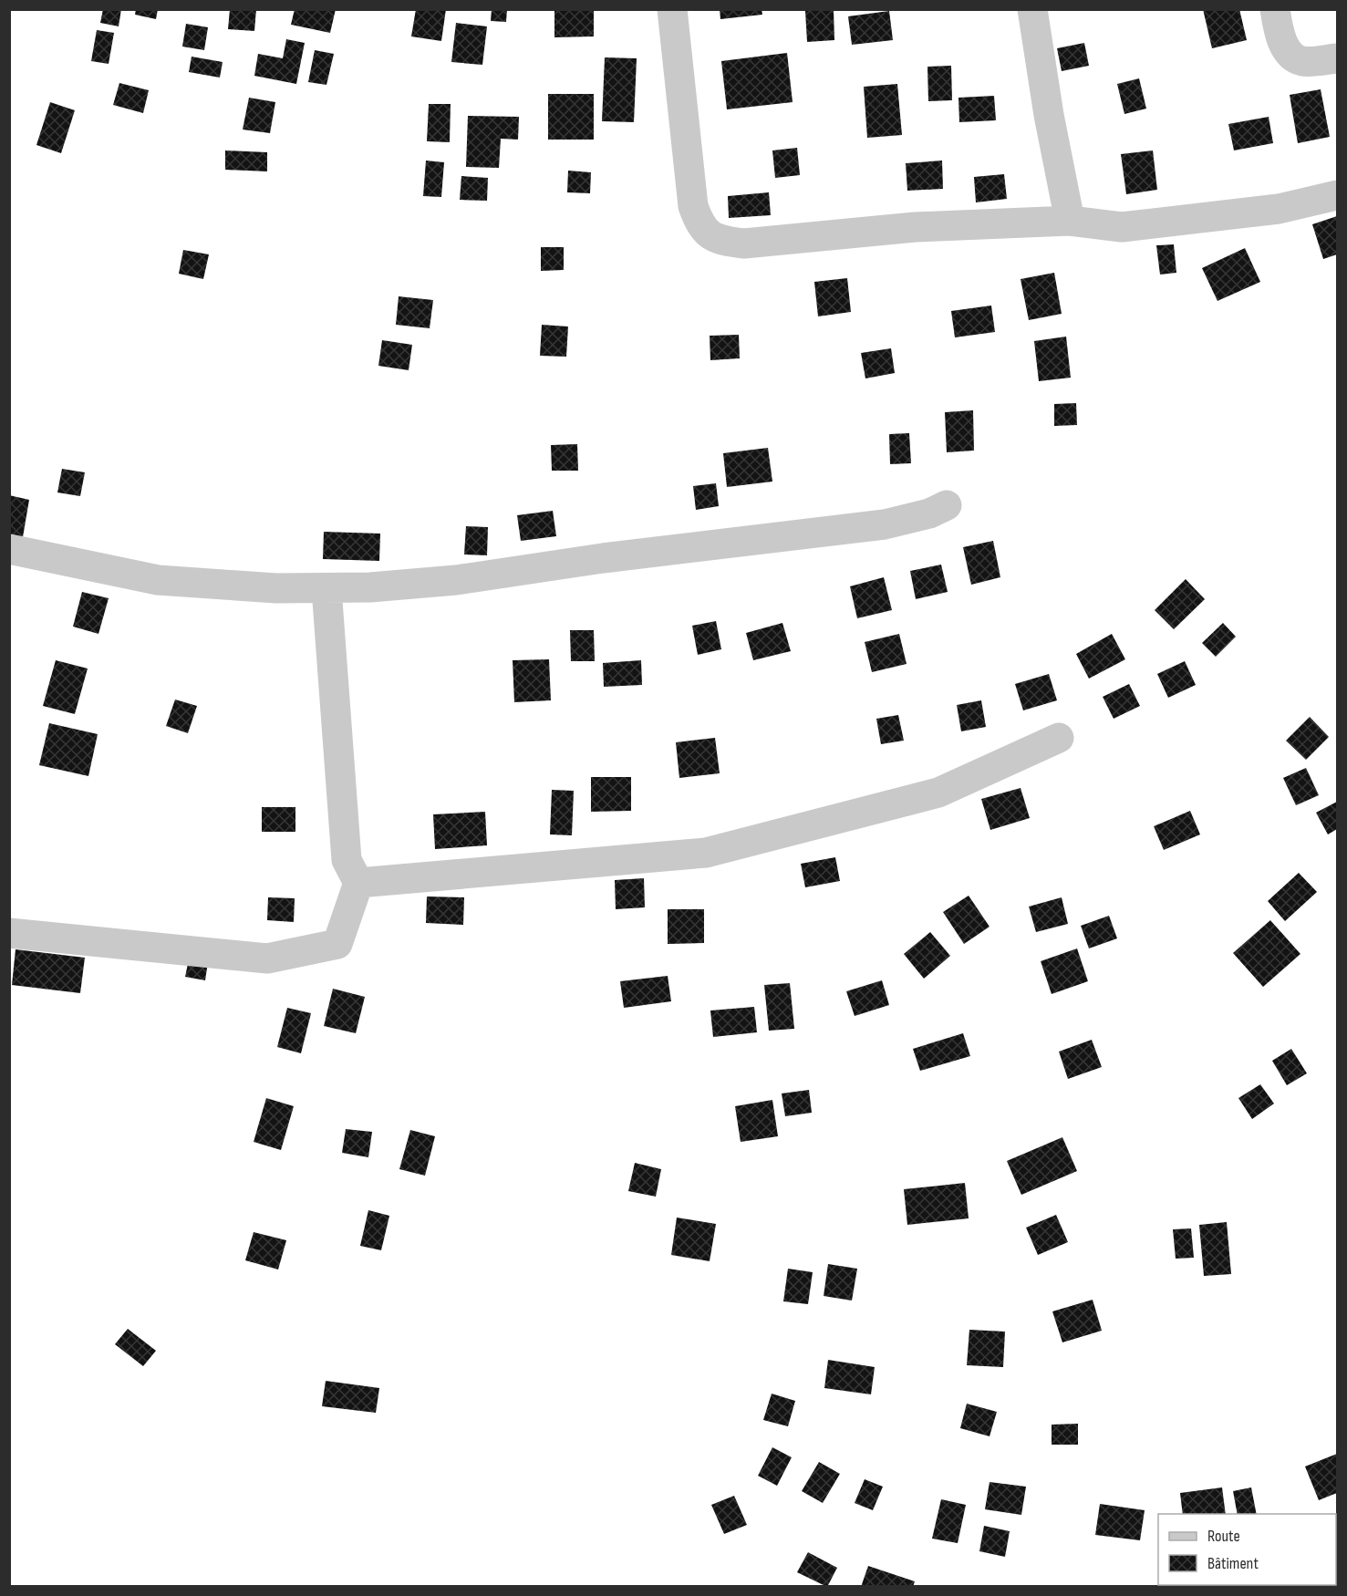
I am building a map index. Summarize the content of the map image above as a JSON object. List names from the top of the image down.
{
  "legend": ["Route", "Bâtiment"]
}
